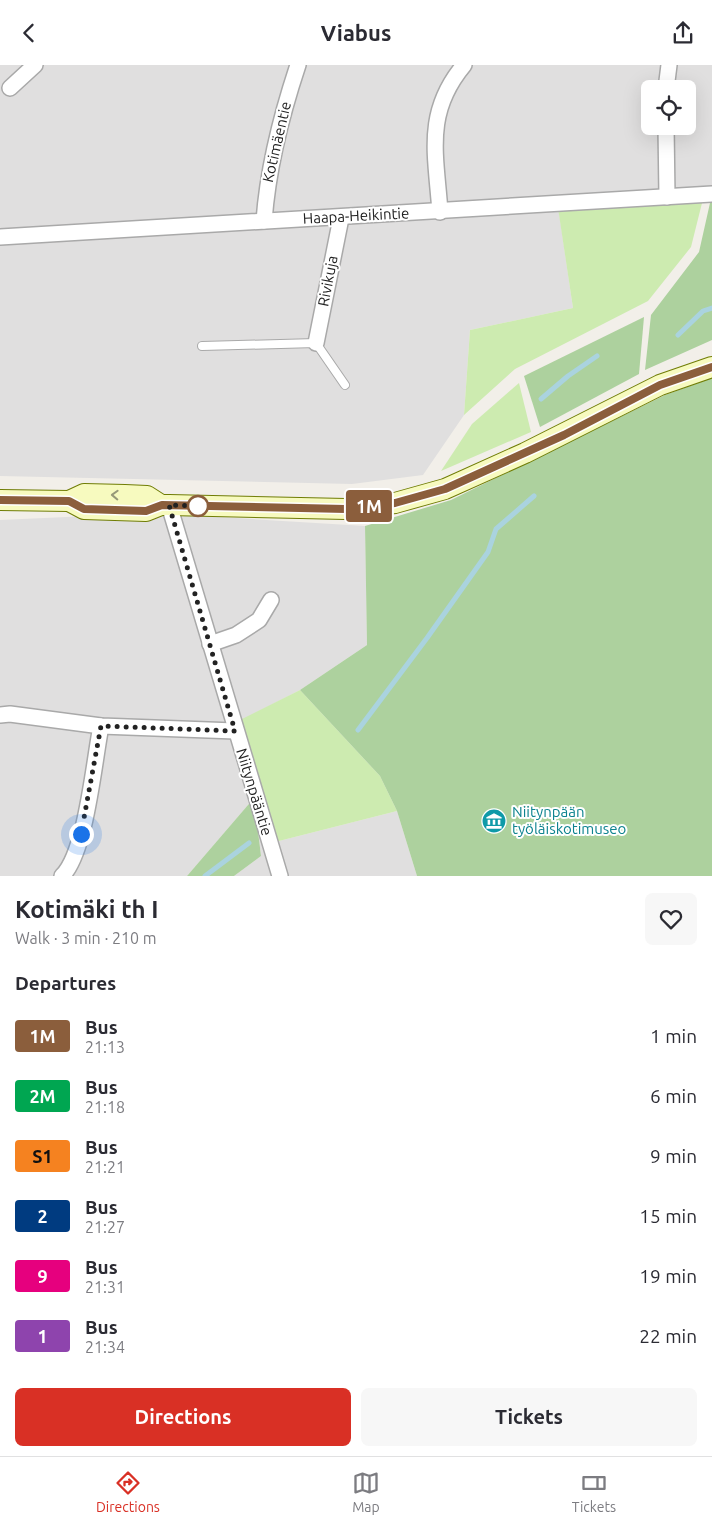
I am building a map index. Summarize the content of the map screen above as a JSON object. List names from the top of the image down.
{
  "streets": {
    "street": [
      "Kotimäentie",
      "Haapa-Heikintie",
      "Rivikuja",
      "Niitynpääntie"
    ]
  },
  "crossings": [
    ["Kotimäentie", "Haapa-Heikintie"],
    ["Haapa-Heikintie", "Rivikuja"]
  ],
  "places": {
    "museum": ["Niitynpään työläiskotimuseo"]
  },
  "lines": ["bus line 1M"],
  "page": {
    "header": "Viabus",
    "on_map": "1M",
    "heading": [
      ["Kotimäki th I", "Walk · 3 min · 210 m"],
      "Departures"
    ],
    "list": [
      {
        "mark": "1M",
        "name": "Bus",
        "note": "21:13",
        "value": "1 min"
      },
      {
        "mark": "2M",
        "name": "Bus",
        "note": "21:18",
        "value": "6 min"
      },
      {
        "mark": "S1",
        "name": "Bus",
        "note": "21:21",
        "value": "9 min"
      },
      {
        "mark": "2",
        "name": "Bus",
        "note": "21:27",
        "value": "15 min"
      },
      {
        "mark": "9",
        "name": "Bus",
        "note": "21:31",
        "value": "19 min"
      },
      {
        "mark": "1",
        "name": "Bus",
        "note": "21:34",
        "value": "22 min"
      }
    ],
    "buttons": ["Directions", "Tickets"],
    "tabs": ["Directions", "Map", "Tickets"]
  }
}
